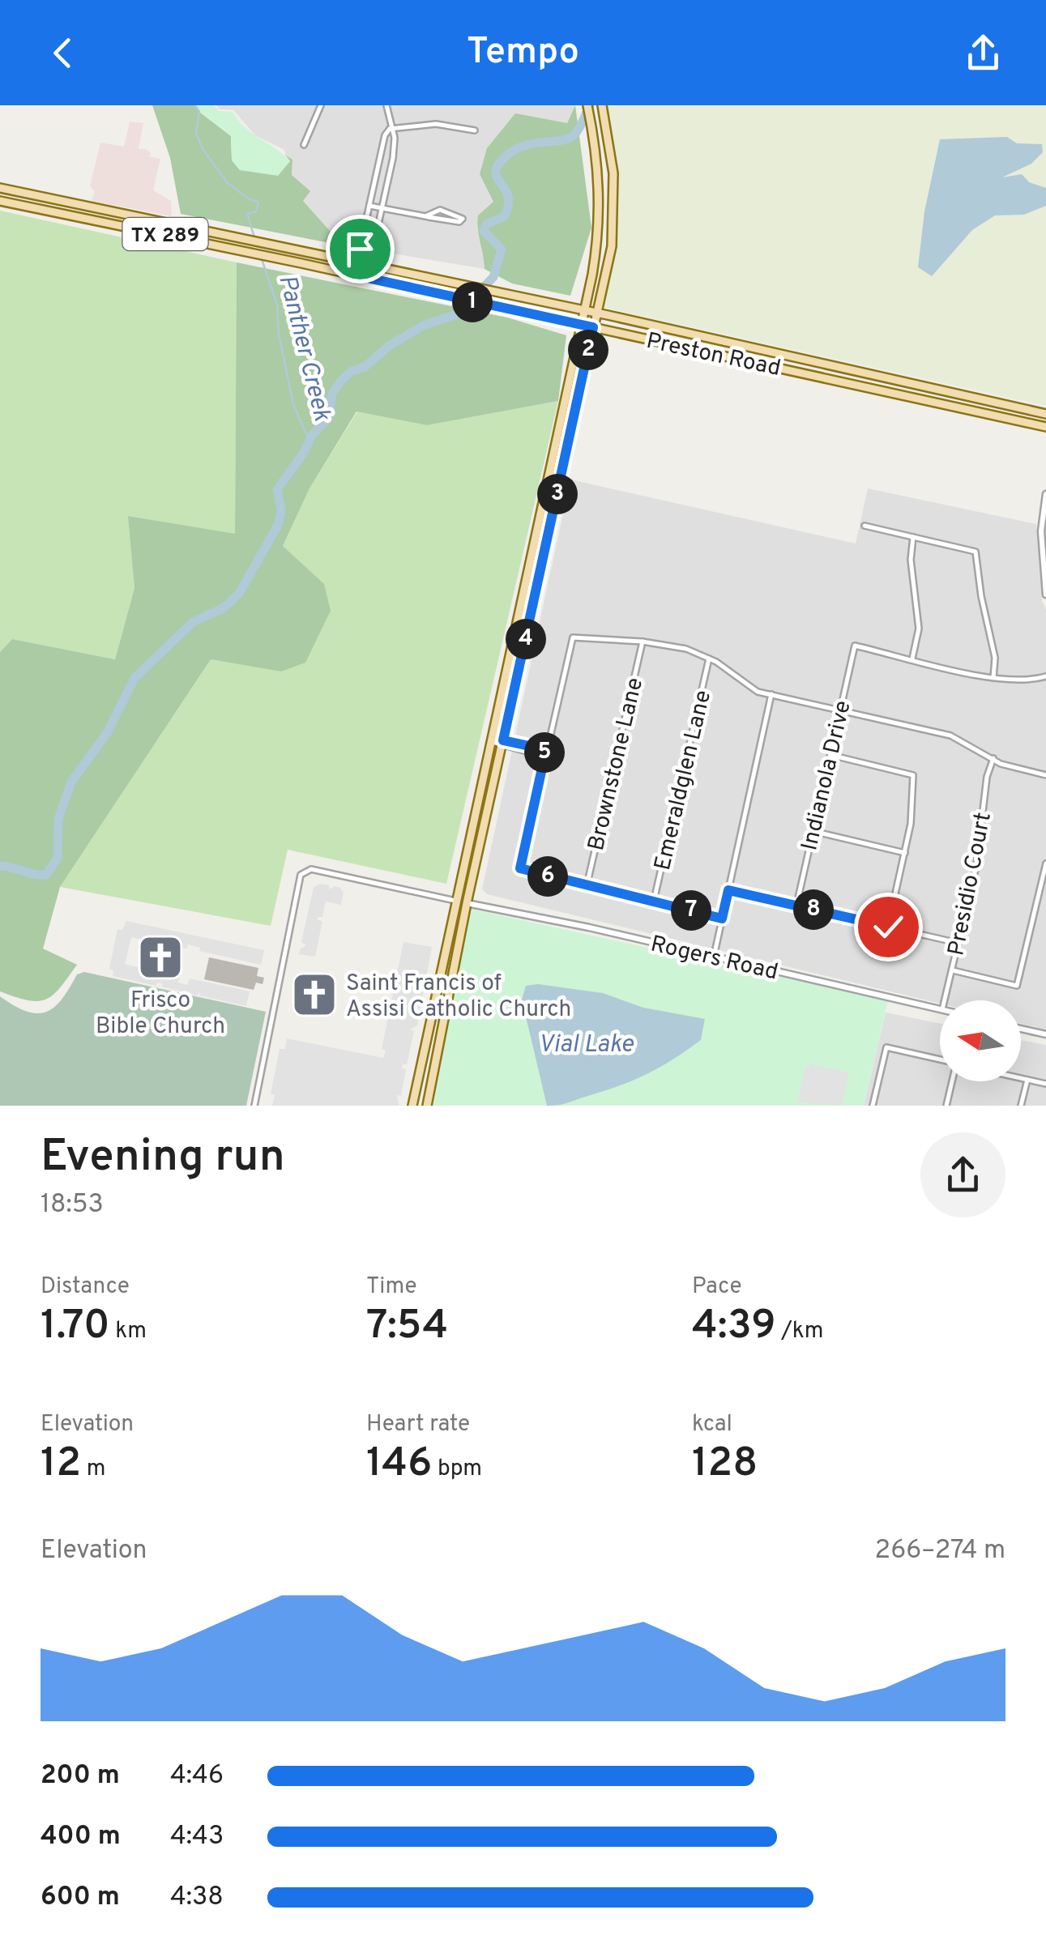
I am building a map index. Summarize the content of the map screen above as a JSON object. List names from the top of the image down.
{
  "streets": {
    "main road": ["TX 289", "Preston Road"],
    "street": [
      "Brownstone Lane",
      "Indianola Drive",
      "Emeraldglen Lane",
      "Presidio Court",
      "Rogers Road"
    ]
  },
  "water": ["Panther Creek", "Vial Lake"],
  "places": {
    "church": ["Frisco Bible Church", "Saint Francis of Assisi Catholic Church"]
  },
  "north": "left",
  "page": {
    "header": "Tempo",
    "pins": [
      "1",
      "2",
      "3",
      "4",
      "5",
      "6",
      "8",
      "7"
    ],
    "heading": ["Evening run", "18:53"],
    "stats": [
      ["Distance", "1.70 km"],
      ["Time", "7:54"],
      ["Pace", "4:39 /km"],
      ["Elevation", "12 m"],
      ["Heart rate", "146 bpm"],
      ["kcal", "128"]
    ],
    "chart": ["Elevation", "266–274 m"],
    "list": [
      {
        "name": "200 m",
        "note": "4:46"
      },
      {
        "name": "400 m",
        "note": "4:43"
      },
      {
        "name": "600 m",
        "note": "4:38"
      }
    ]
  }
}
